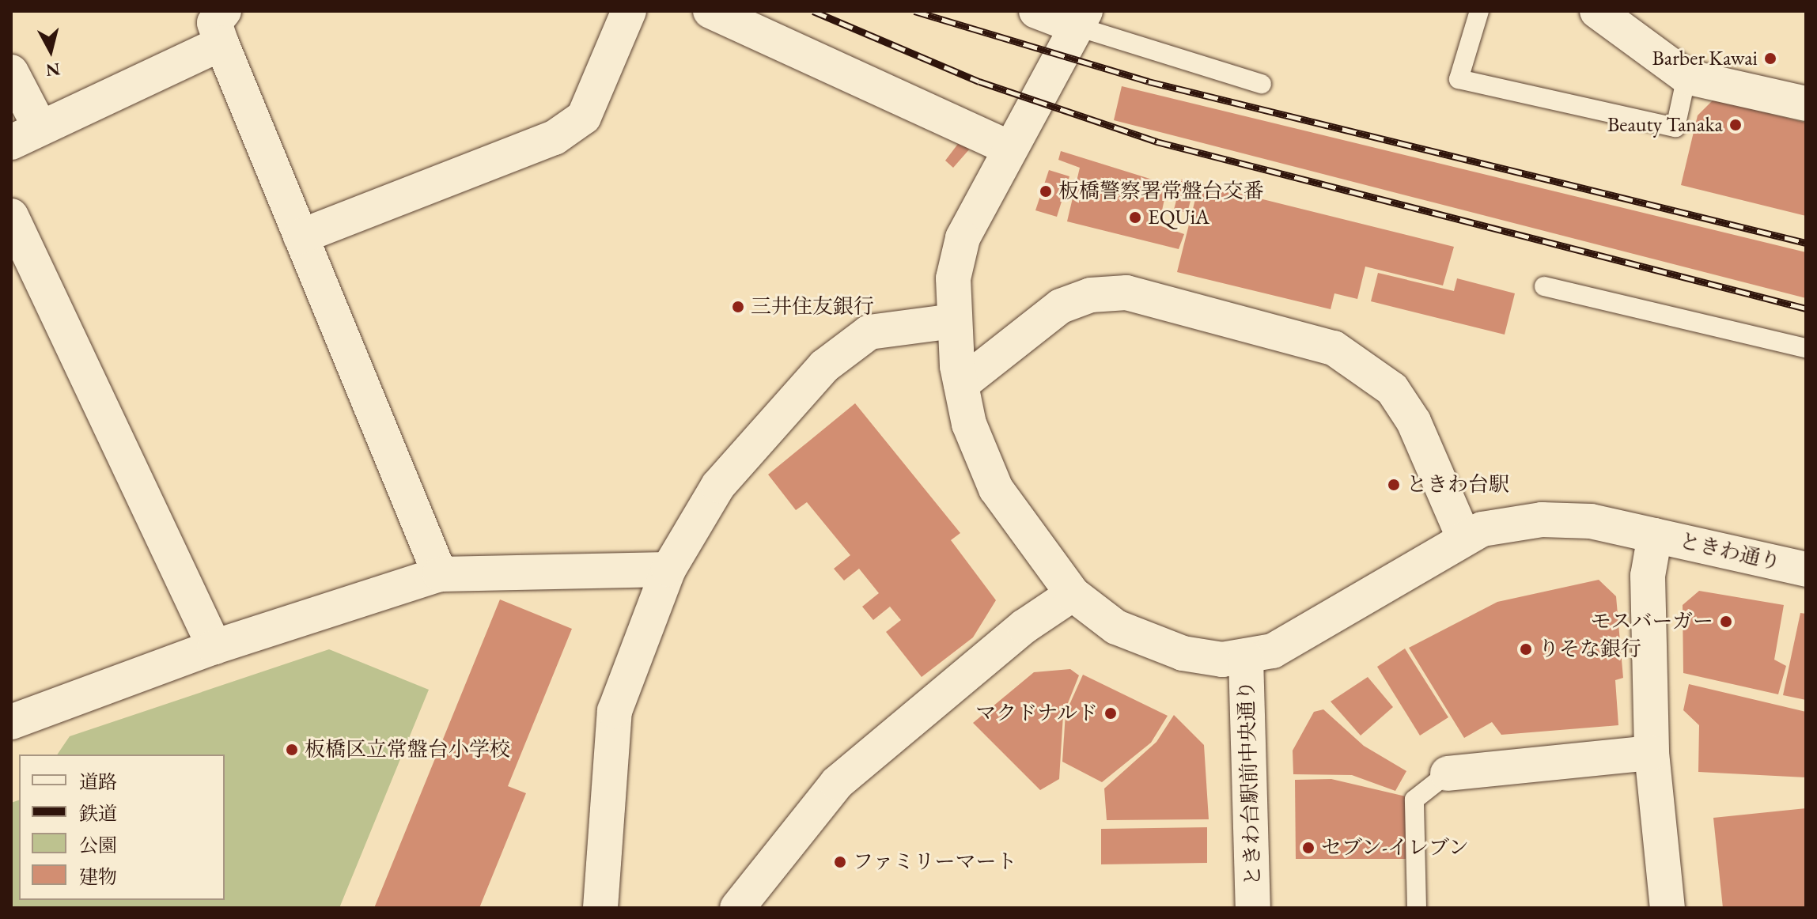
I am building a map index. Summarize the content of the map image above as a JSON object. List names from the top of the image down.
{
  "streets": {
    "street": ["ときわ通り", "ときわ台駅前中央通り"]
  },
  "crossings": [
    ["ときわ通り", "ときわ台駅前中央通り"]
  ],
  "places": [
    "Barber Kawai",
    "Beauty Tanaka",
    "板橋警察署常盤台交番",
    "EQUiA",
    "三井住友銀行",
    "ときわ台駅",
    "モスバーガー",
    "りそな銀行",
    "マクドナルド",
    "板橋区立常盤台小学校",
    "セブン-イレブン",
    "ファミリーマート"
  ],
  "legend": [
    "道路",
    "鉄道",
    "公園",
    "建物"
  ],
  "north": "bottom"
}
